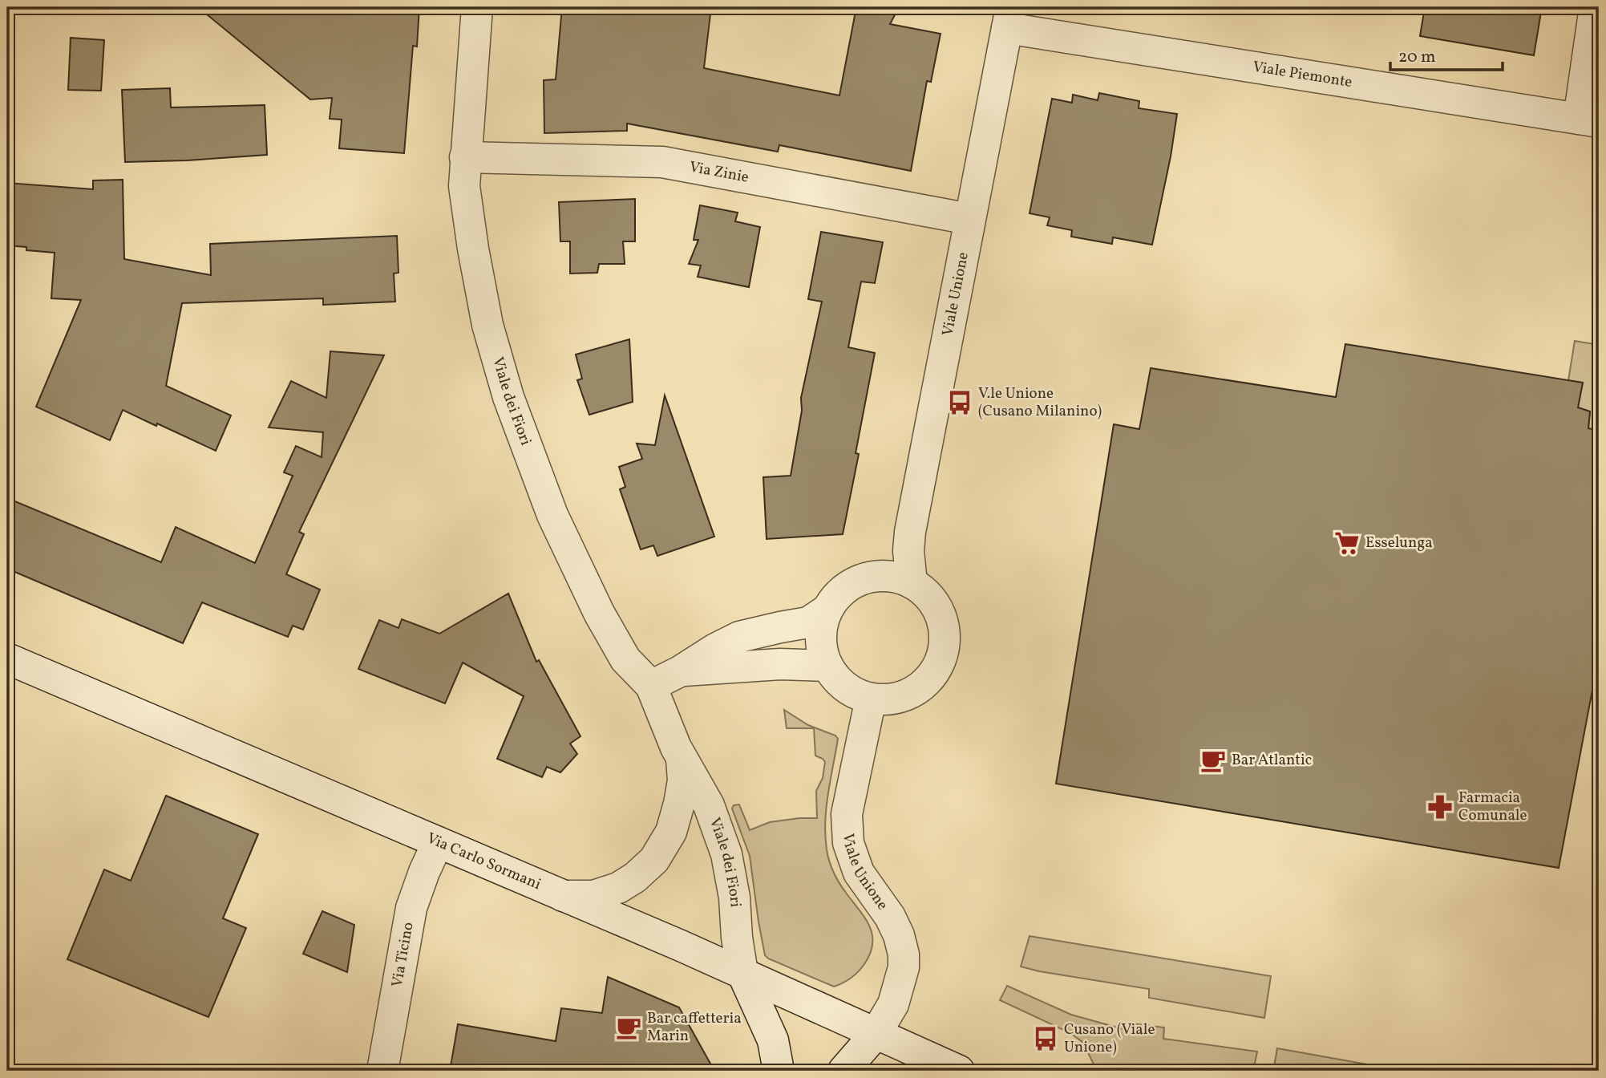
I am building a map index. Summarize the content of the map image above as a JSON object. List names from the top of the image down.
{
  "streets": {
    "street": [
      "Viale Piemonte",
      "Via Zinie",
      "Viale Unione",
      "Viale dei Fiori",
      "Via Carlo Sormani",
      "Via Ticino"
    ]
  },
  "crossings": [
    ["Viale Piemonte", "Viale Unione"],
    ["Via Zinie", "Viale Unione"],
    ["Via Zinie", "Viale dei Fiori"],
    ["Viale Unione", "Via Carlo Sormani"],
    ["Viale dei Fiori", "Via Carlo Sormani"],
    ["Via Carlo Sormani", "Via Ticino"]
  ],
  "places": {
    "bus stop": ["V.le Unione (Cusano Milanino)", "Cusano (Viale Unione)"],
    "supermarket": ["Esselunga"],
    "cafe": ["Bar Atlantic", "Bar caffetteria Marin"],
    "pharmacy": ["Farmacia Comunale"]
  },
  "scale_bar": "20 m"
}
